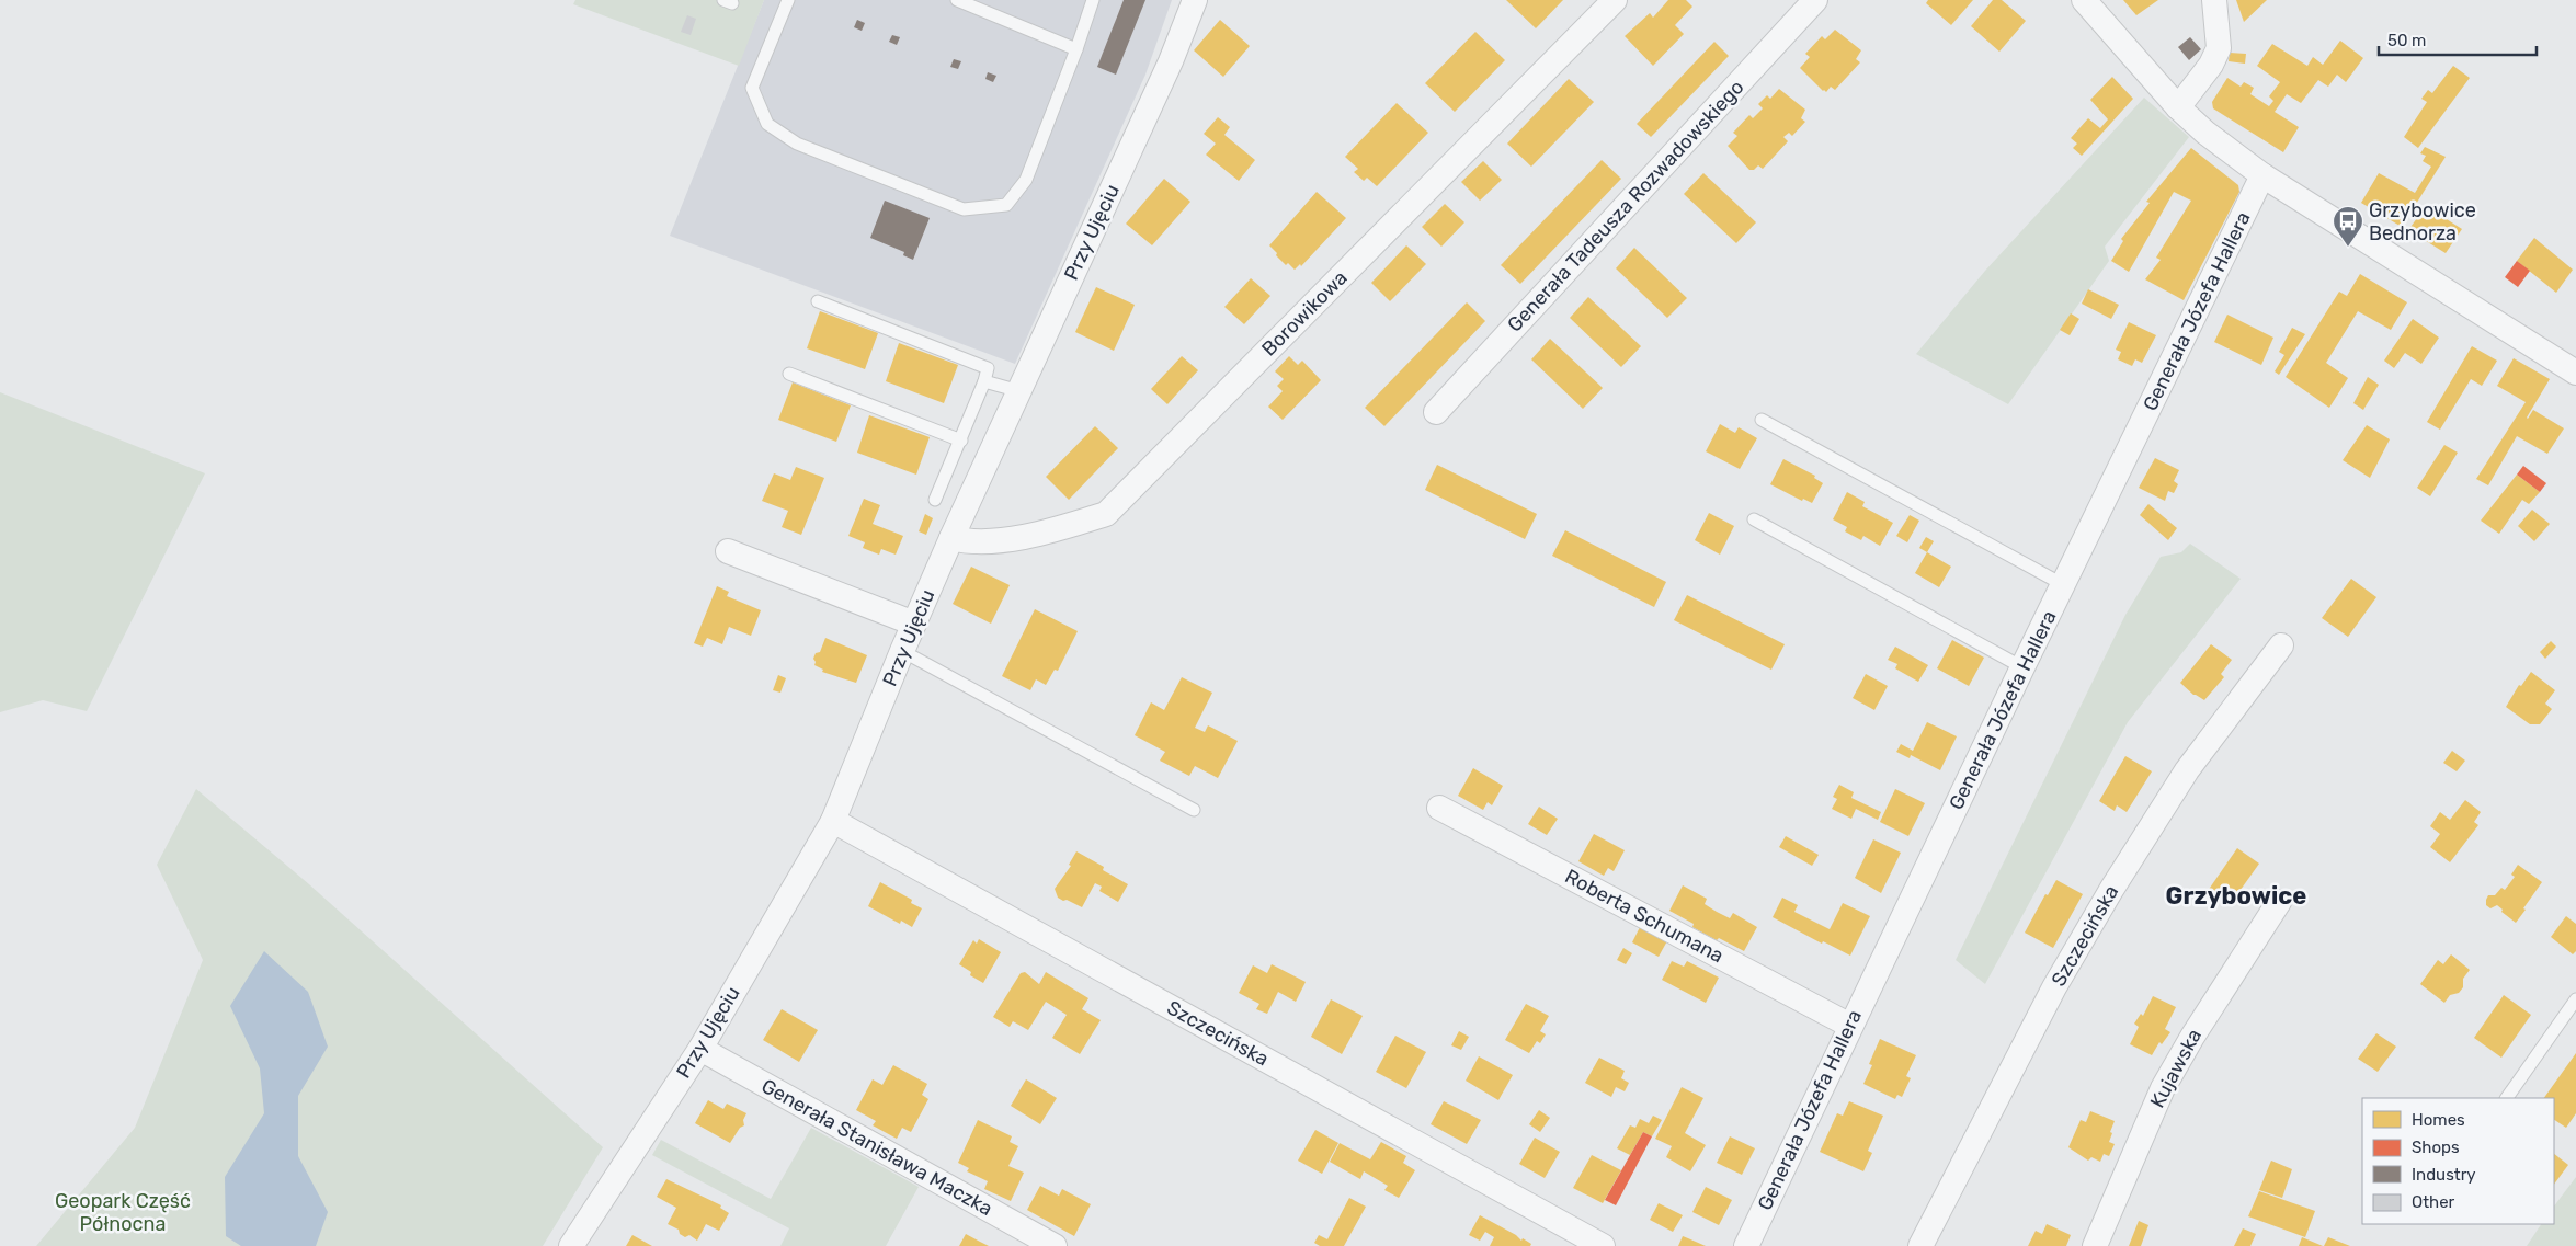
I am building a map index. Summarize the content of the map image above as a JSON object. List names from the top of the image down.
{
  "streets": {
    "street": [
      "Generała Tadeusza Rozwadowskiego",
      "Przy Ujęciu",
      "Generała Józefa Hallera",
      "Borowikowa",
      "Roberta Schumana",
      "Szczecińska",
      "Kujawska",
      "Generała Stanisława Maczka"
    ]
  },
  "crossings": [
    ["Przy Ujęciu", "Borowikowa"],
    ["Przy Ujęciu", "Szczecińska"],
    ["Przy Ujęciu", "Generała Stanisława Maczka"],
    ["Generała Józefa Hallera", "Roberta Schumana"]
  ],
  "districts": ["Grzybowice"],
  "parks": ["Geopark Część Północna"],
  "places": {
    "bus stop": ["Grzybowice Bednorza"]
  },
  "legend": [
    "Homes",
    "Shops",
    "Industry",
    "Other"
  ],
  "scale_bar": "50 m"
}
